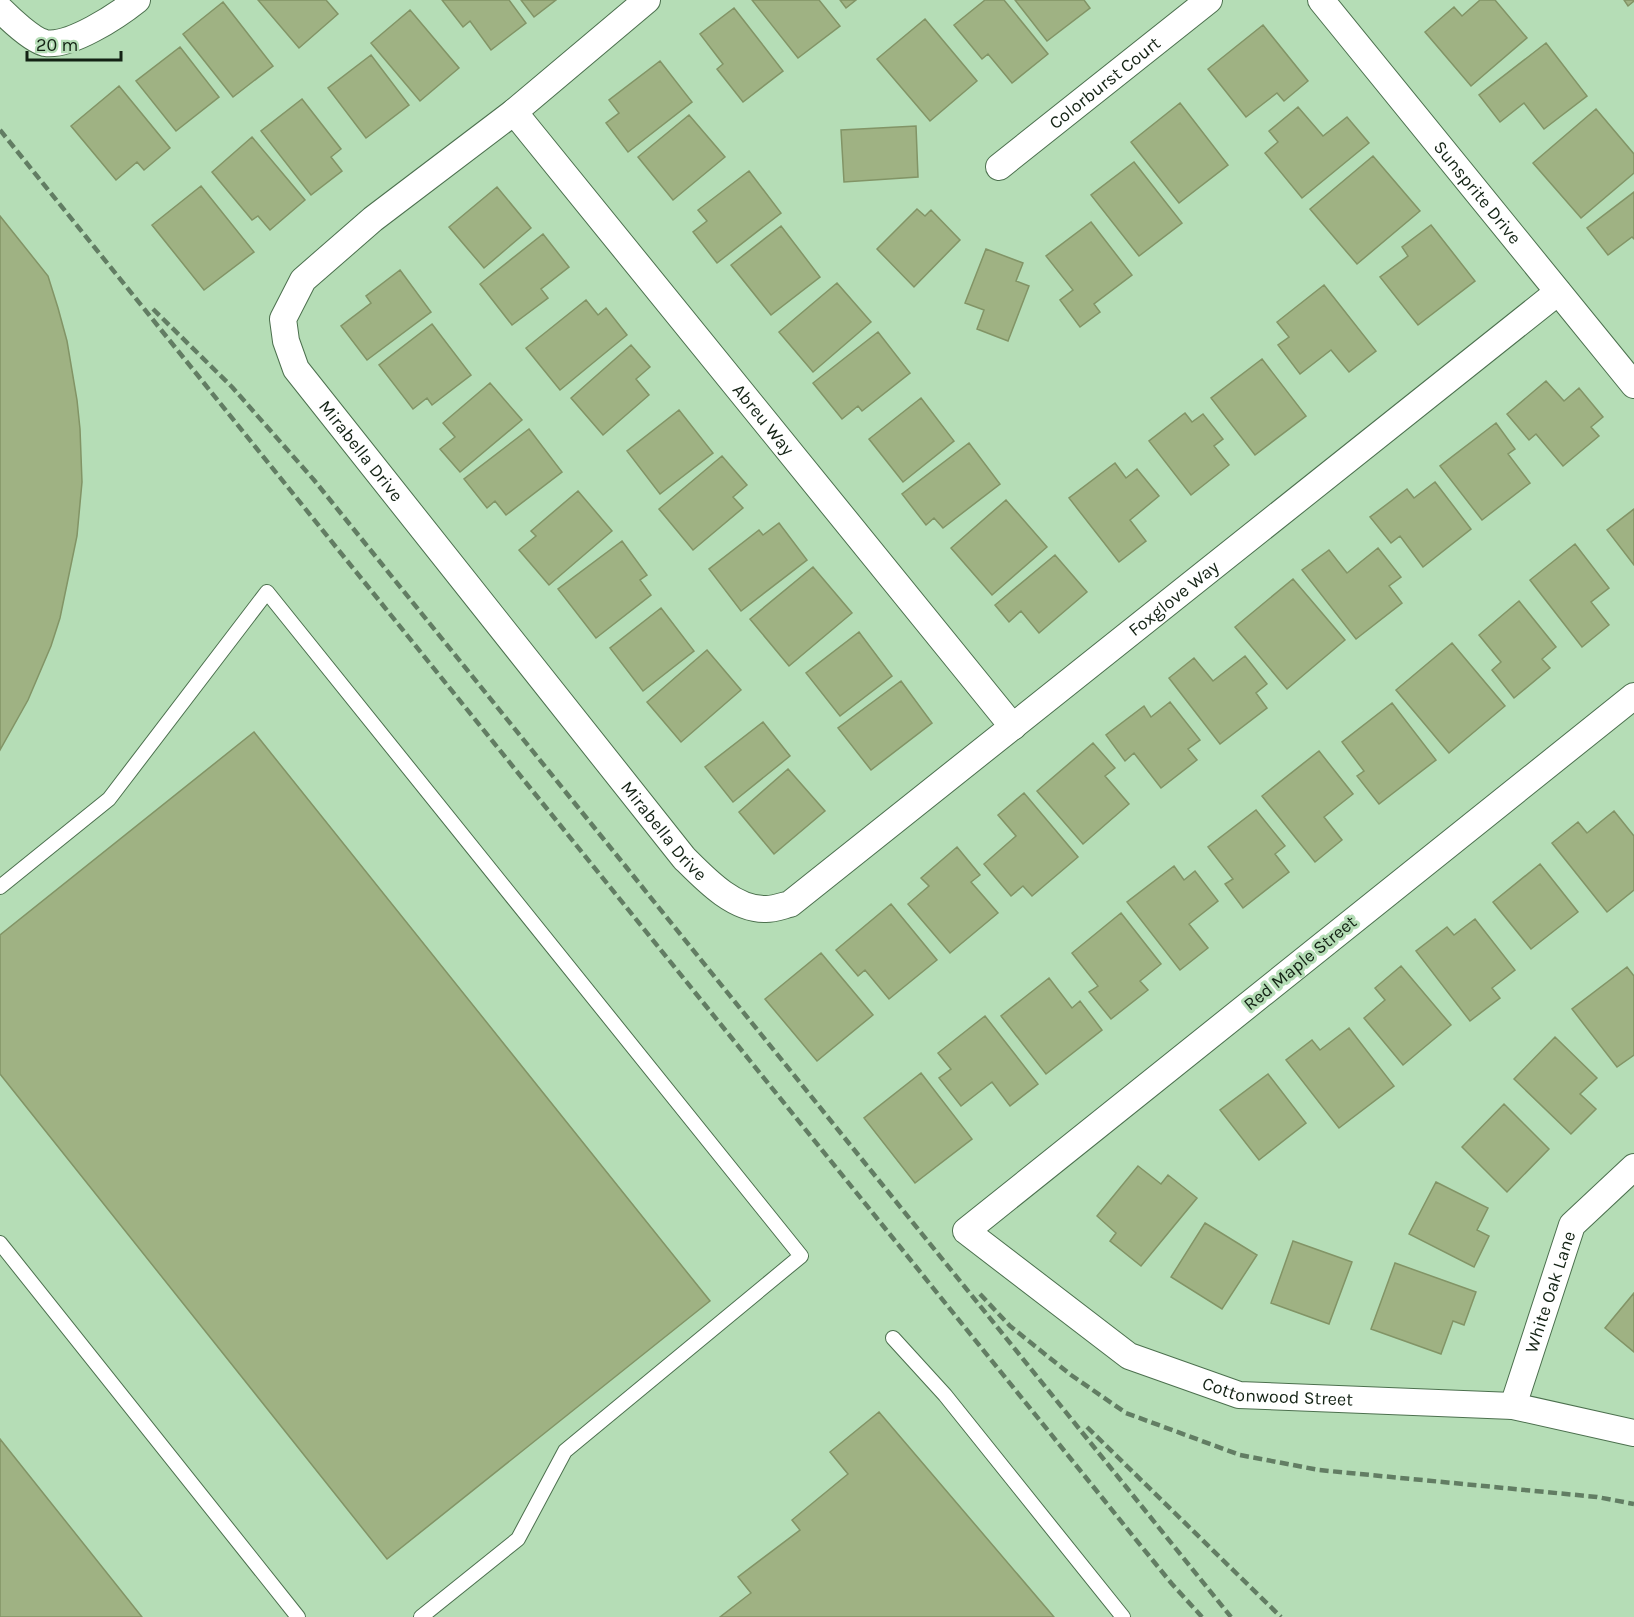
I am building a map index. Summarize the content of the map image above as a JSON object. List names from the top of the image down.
{
  "streets": {
    "street": [
      "Colorburst Court",
      "Sunsprite Drive",
      "Abreu Way",
      "Mirabella Drive",
      "Foxglove Way",
      "Red Maple Street",
      "White Oak Lane",
      "Cottonwood Street"
    ]
  },
  "crossings": [
    ["Sunsprite Drive", "Foxglove Way"],
    ["Abreu Way", "Mirabella Drive"],
    ["Abreu Way", "Foxglove Way"],
    ["Mirabella Drive", "Foxglove Way"],
    ["Red Maple Street", "Cottonwood Street"],
    ["White Oak Lane", "Cottonwood Street"]
  ],
  "scale_bar": "20 m"
}
